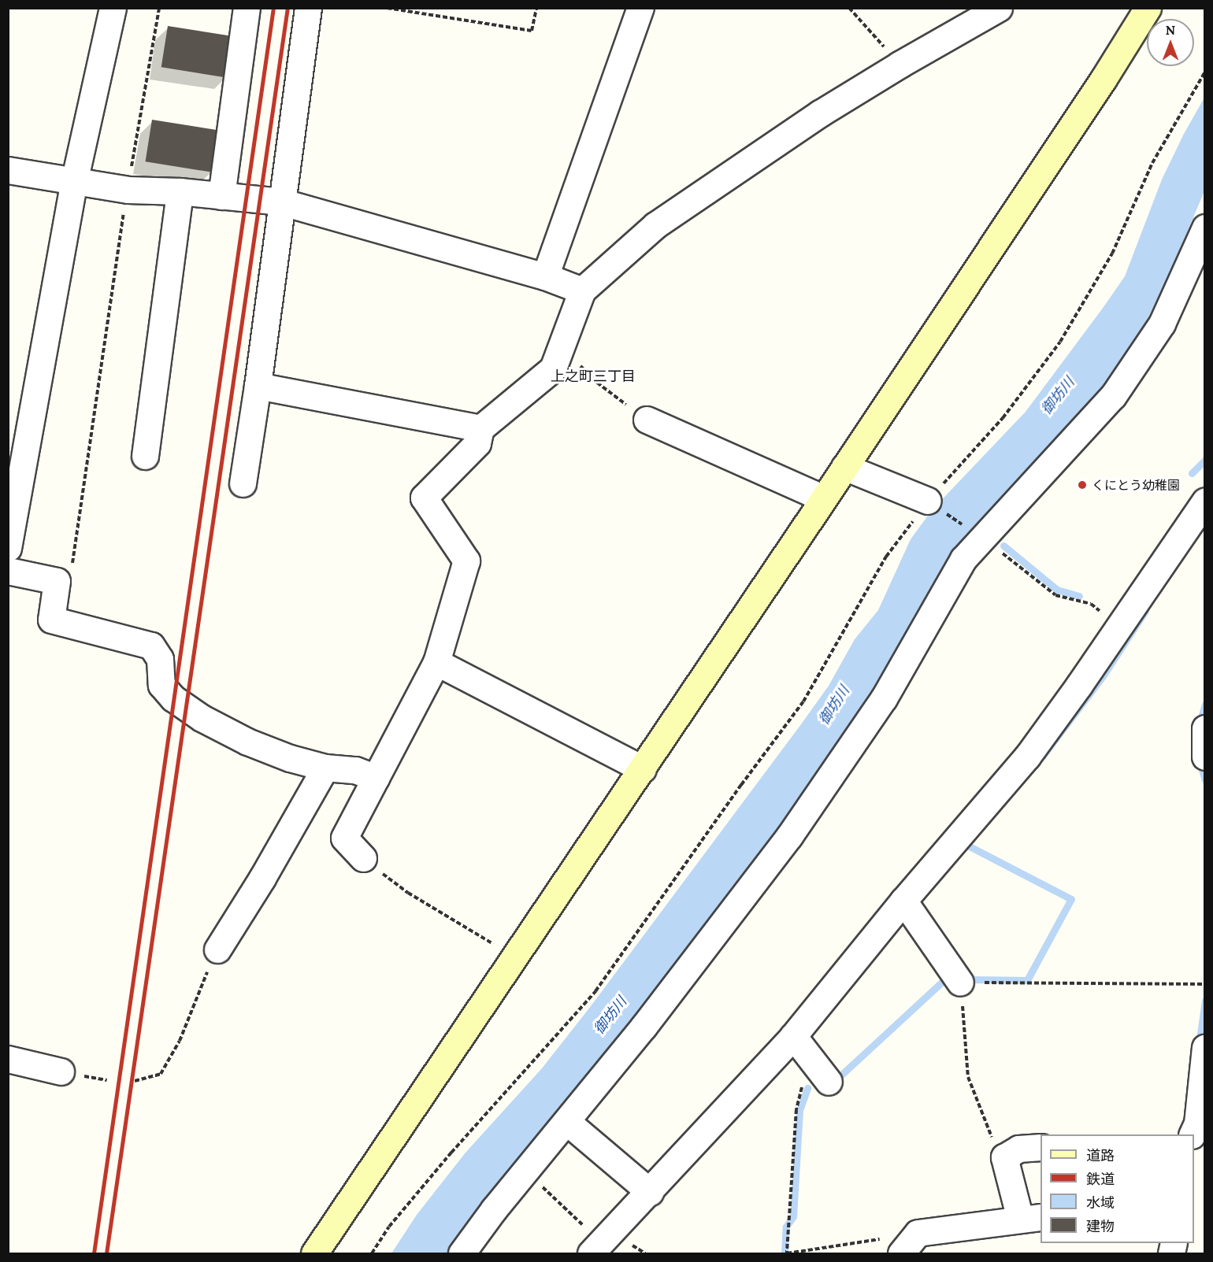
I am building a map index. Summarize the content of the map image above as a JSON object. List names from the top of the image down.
{
  "districts": ["上之町三丁目"],
  "water": ["御坊川"],
  "places": ["くにとう幼稚園"],
  "legend": [
    "道路",
    "鉄道",
    "水域",
    "建物"
  ],
  "north": "top"
}
